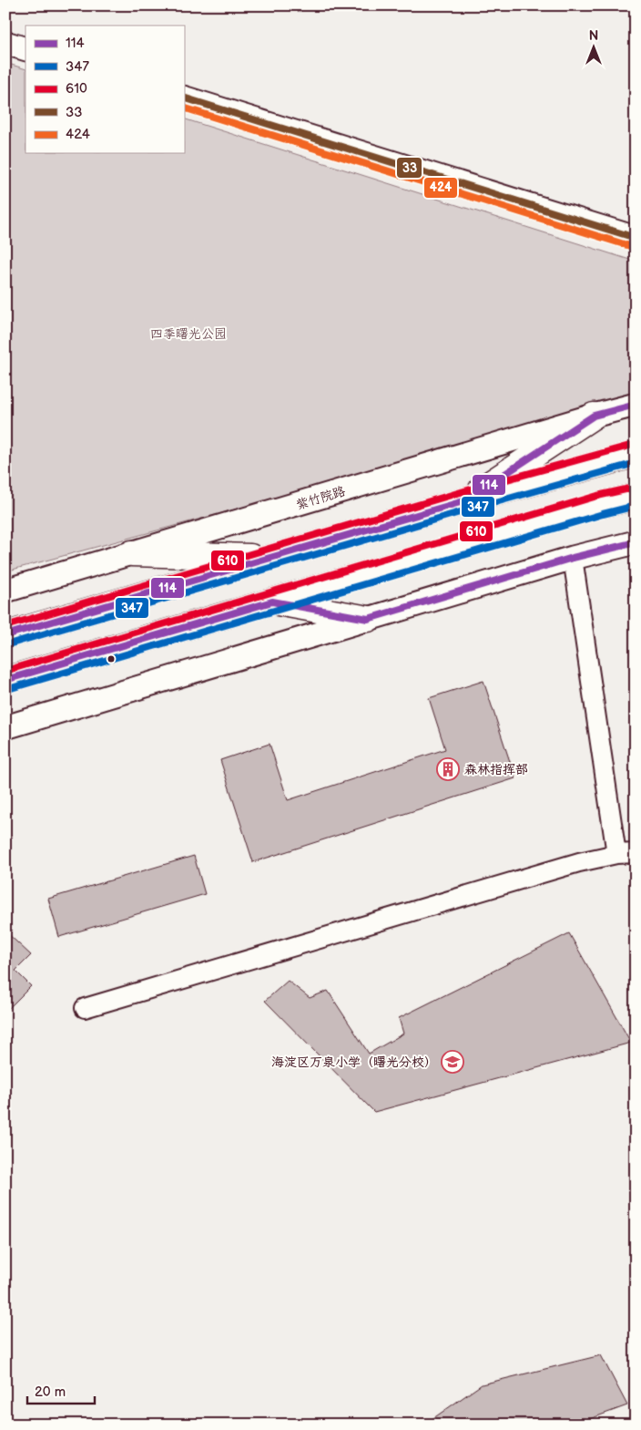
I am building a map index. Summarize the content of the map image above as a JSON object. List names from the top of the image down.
{
  "streets": {
    "street": ["紫竹院路"]
  },
  "parks": ["四季曙光公园"],
  "places": {
    "building": ["森林指挥部"],
    "school or university": ["海淀区万泉小学（曙光分校）"]
  },
  "lines": [
    "transit line 33",
    "transit line 424",
    "transit line 114",
    "transit line 610",
    "transit line 347"
  ],
  "legend": [
    "114",
    "347",
    "610",
    "33",
    "424"
  ],
  "scale_bar": "20 m",
  "north": "top"
}
